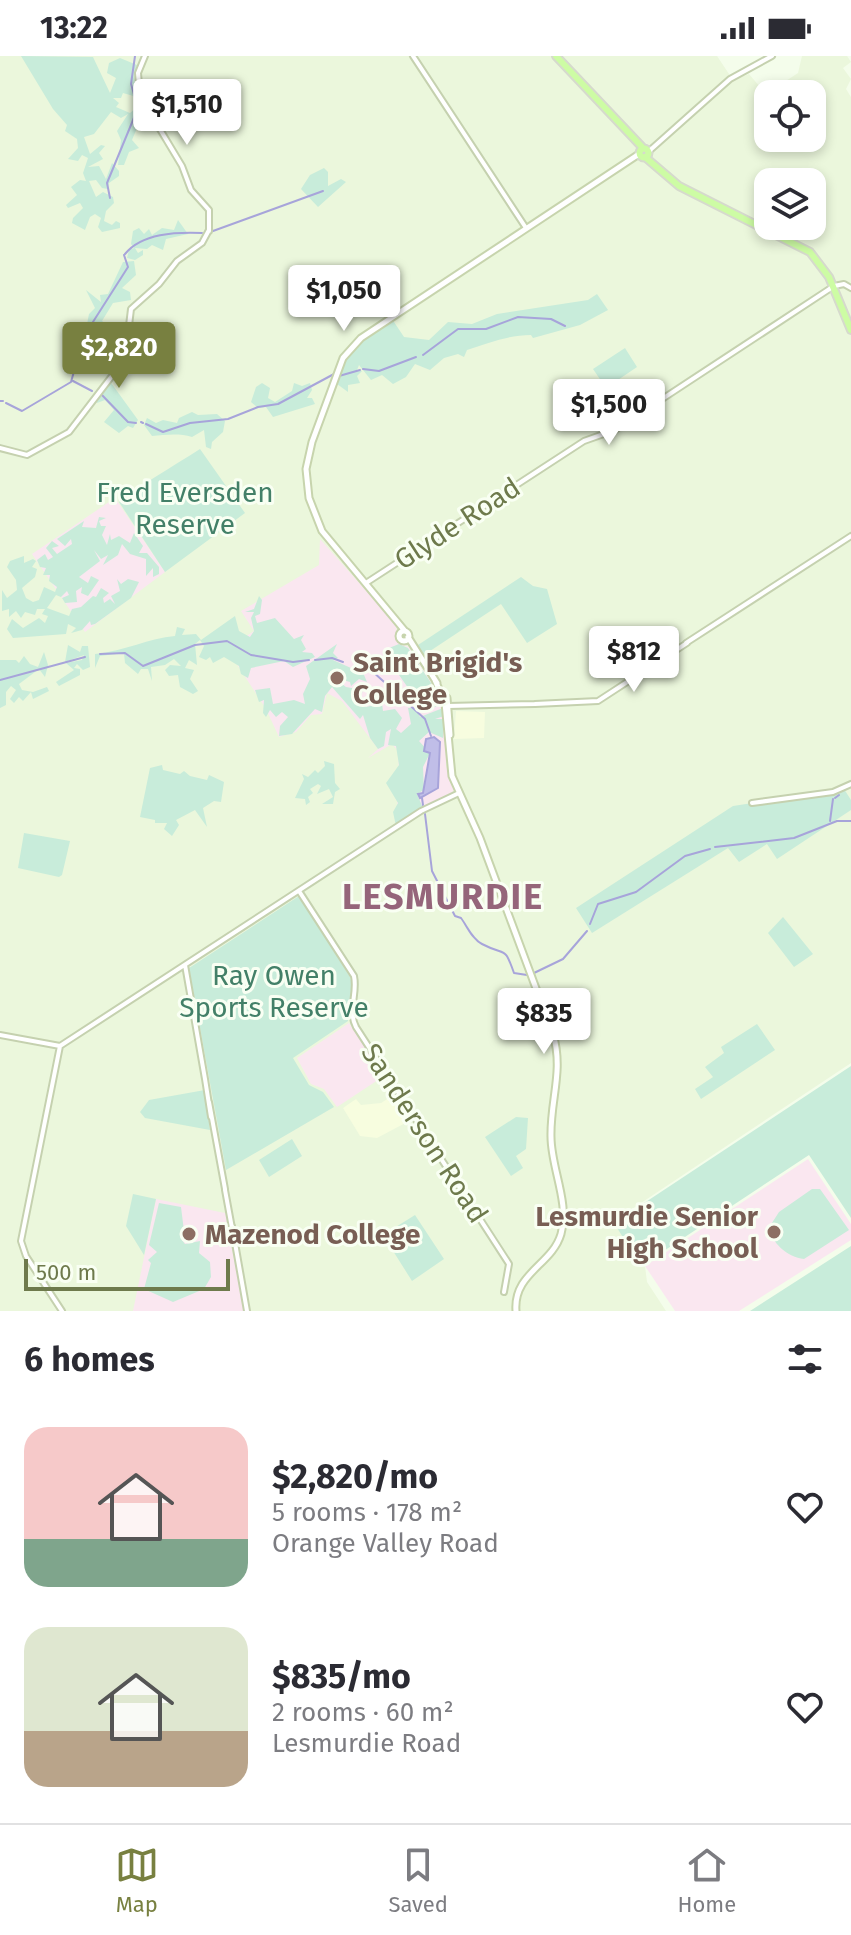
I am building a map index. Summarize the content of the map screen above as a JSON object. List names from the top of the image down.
{
  "streets": {
    "street": ["Glyde Road", "Sanderson Road"]
  },
  "districts": ["LESMURDIE"],
  "parks": ["Fred Eversden Reserve", "Ray Owen Sports Reserve"],
  "places": ["Saint Brigid's College", "Lesmurdie Senior High School", "Mazenod College"],
  "scale_bar": "500 m",
  "page": {
    "status": "13:22",
    "price": [
      "$1,510",
      "$1,050",
      "$2,820",
      "$1,500",
      "$812",
      "$835"
    ],
    "scale": "500 m",
    "heading": "6 homes",
    "list": [
      {
        "name": "$2,820/mo",
        "note": "5 rooms · 178 m² · Orange Valley Road"
      },
      {
        "name": "$835/mo",
        "note": "2 rooms · 60 m² · Lesmurdie Road"
      }
    ],
    "tabs": ["Map", "Saved", "Home"]
  }
}
